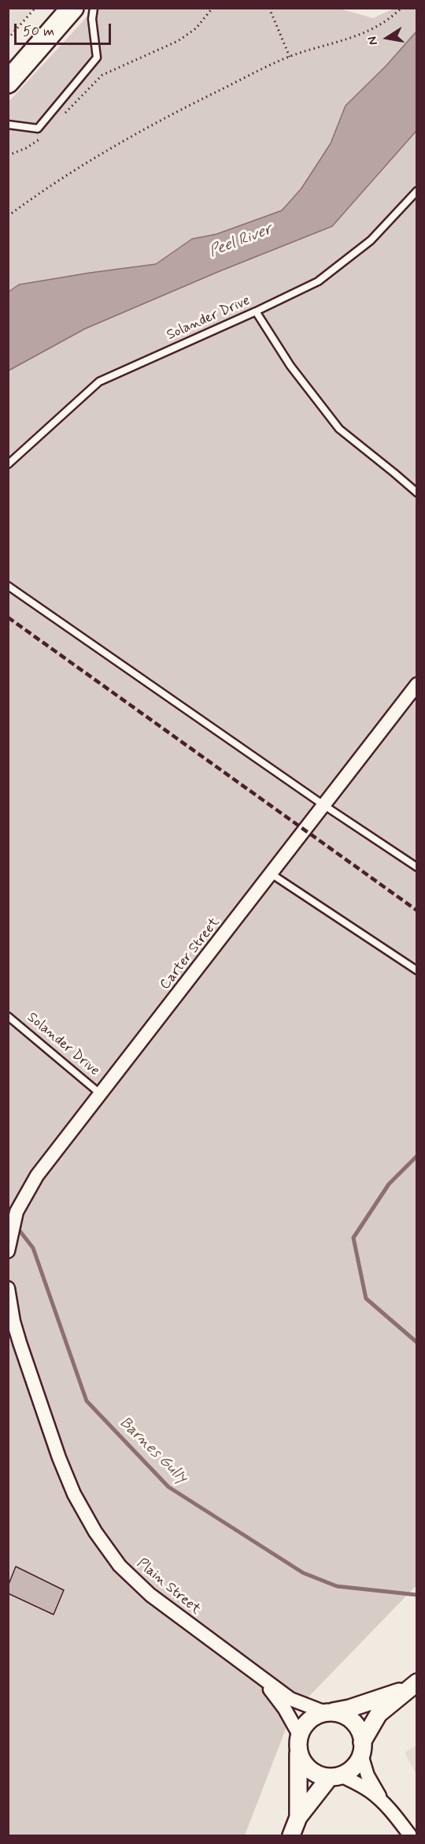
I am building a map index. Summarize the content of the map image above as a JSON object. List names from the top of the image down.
{
  "streets": {
    "street": ["Carter Street", "Plain Street"],
    "lane": ["Solander Drive"]
  },
  "crossings": [
    ["Solander Drive", "Carter Street"]
  ],
  "water": ["Peel River", "Barnes Gully"],
  "scale_bar": "50 m",
  "north": "left"
}
